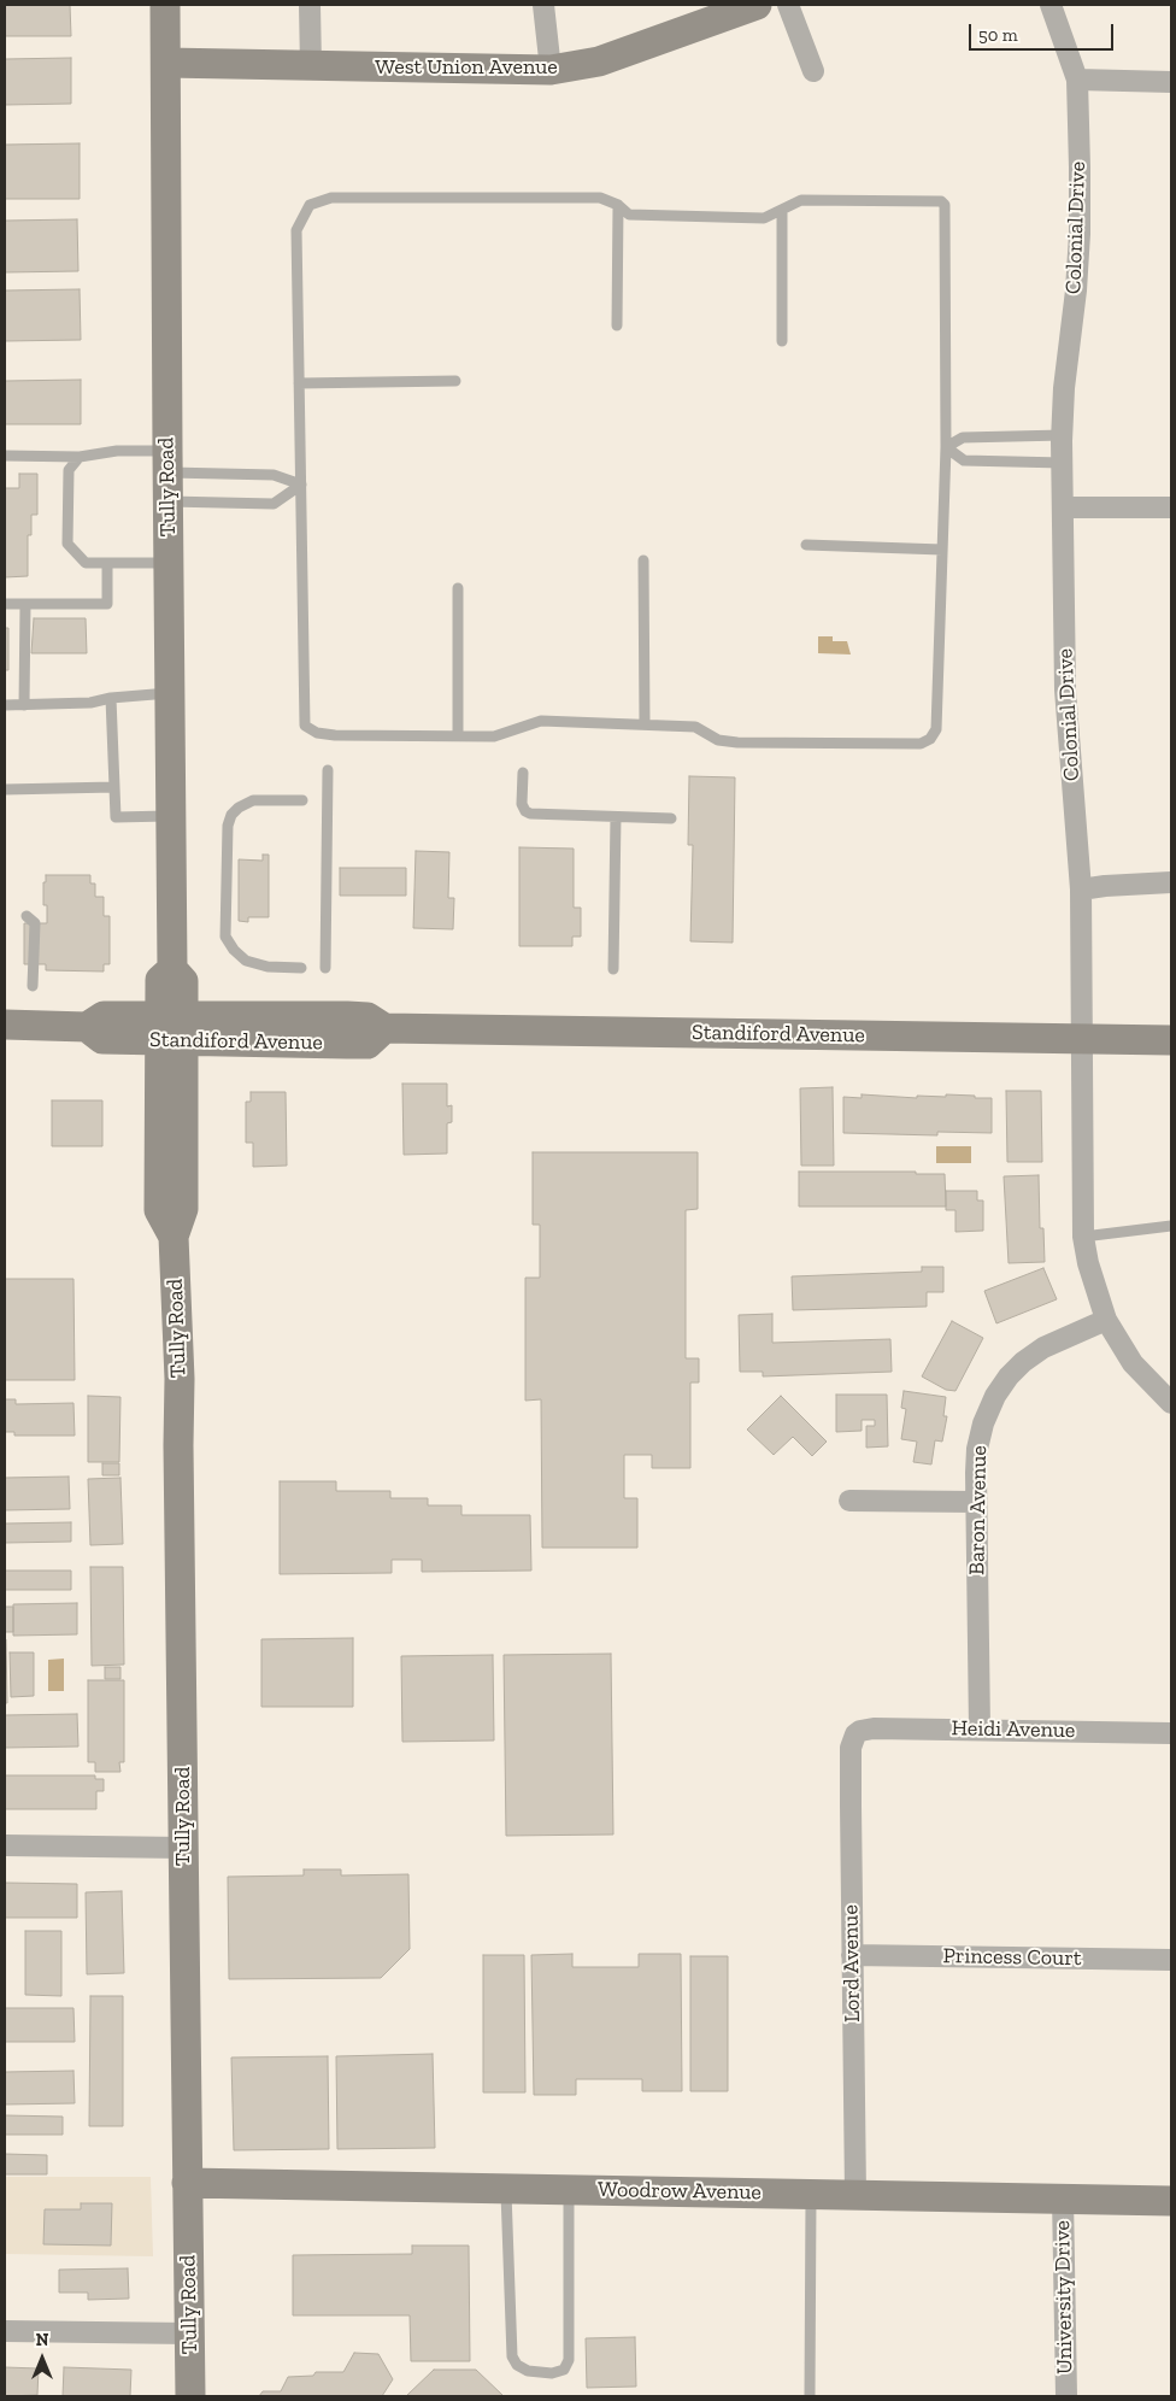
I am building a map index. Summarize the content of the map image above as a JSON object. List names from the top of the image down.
{
  "streets": {
    "main road": [
      "West Union Avenue",
      "Tully Road",
      "Standiford Avenue",
      "Woodrow Avenue"
    ],
    "street": [
      "Colonial Drive",
      "Baron Avenue",
      "Heidi Avenue",
      "Princess Court",
      "Lord Avenue",
      "University Drive"
    ]
  },
  "crossings": [
    ["West Union Avenue", "Tully Road"],
    ["Colonial Drive", "Standiford Avenue"],
    ["Colonial Drive", "Baron Avenue"],
    ["Tully Road", "Standiford Avenue"],
    ["Tully Road", "Woodrow Avenue"],
    ["Baron Avenue", "Heidi Avenue"],
    ["Heidi Avenue", "Lord Avenue"],
    ["Princess Court", "Lord Avenue"],
    ["Lord Avenue", "Woodrow Avenue"],
    ["Woodrow Avenue", "University Drive"]
  ],
  "scale_bar": "50 m",
  "north": "top"
}
